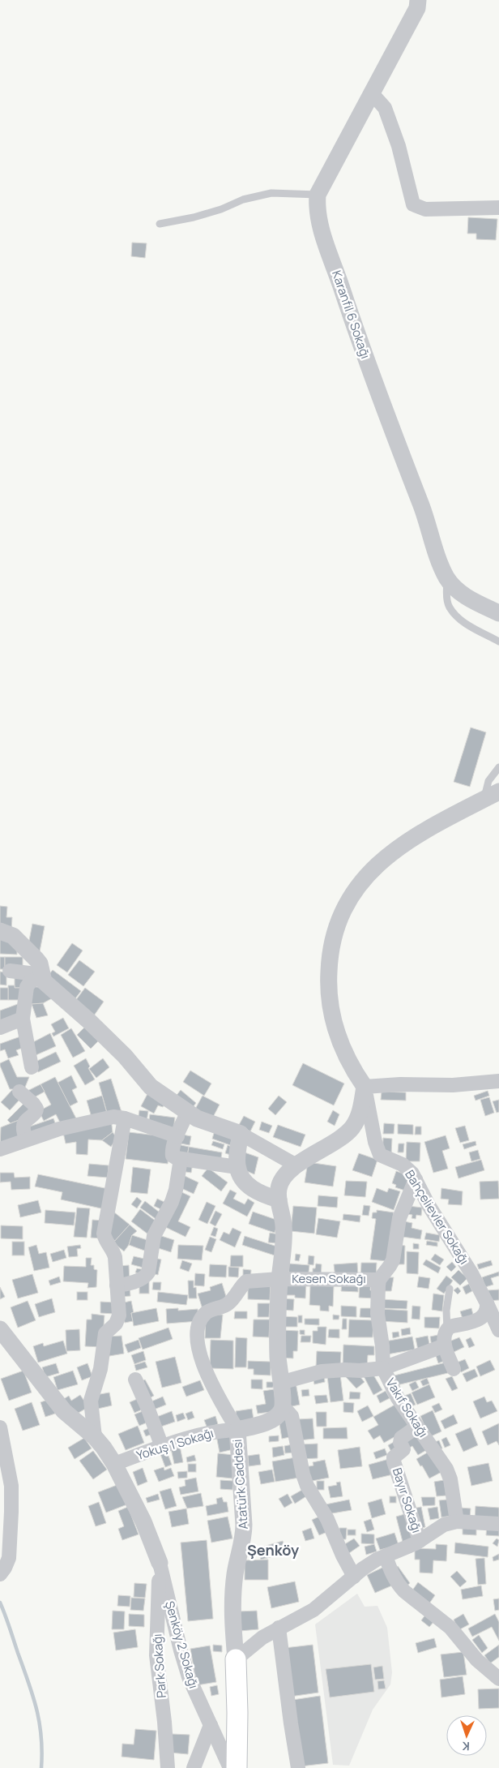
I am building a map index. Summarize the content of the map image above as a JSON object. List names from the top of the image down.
{
  "streets": {
    "main road": ["Atatürk Caddesi"],
    "street": [
      "Karanfil 6 Sokağı",
      "Bahçelievler Sokağı",
      "Kesen Sokağı",
      "Vakıf Sokağı",
      "Yokuş 1 Sokağı",
      "Bayır Sokağı",
      "Şenköy 2 Sokağı",
      "Park Sokağı"
    ]
  },
  "crossings": [
    ["Kesen Sokağı", "Yokuş 1 Sokağı"],
    ["Kesen Sokağı", "Atatürk Caddesi"],
    ["Vakıf Sokağı", "Bayır Sokağı"],
    ["Yokuş 1 Sokağı", "Atatürk Caddesi"],
    ["Şenköy 2 Sokağı", "Park Sokağı"]
  ],
  "districts": ["Şenköy"],
  "north": "bottom"
}
